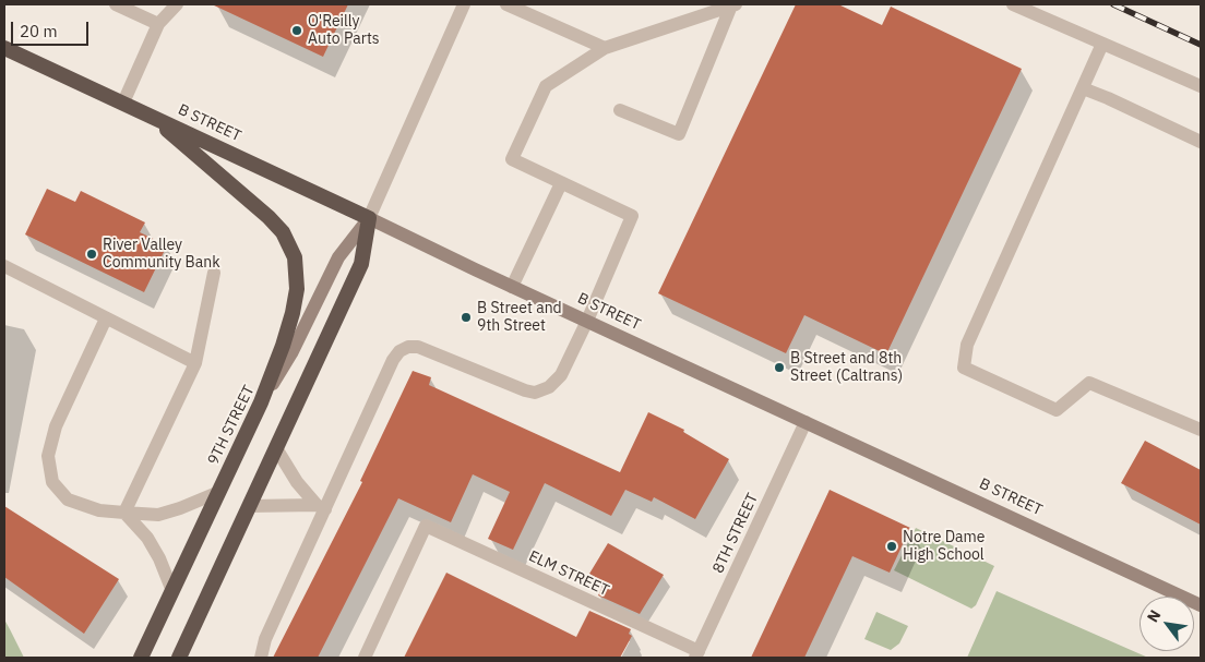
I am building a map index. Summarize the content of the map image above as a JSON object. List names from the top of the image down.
{
  "streets": {
    "highway": ["B STREET", "9TH STREET"],
    "street": ["8TH STREET", "ELM STREET"]
  },
  "crossings": [
    ["B STREET", "9TH STREET"],
    ["B STREET", "8TH STREET"],
    ["8TH STREET", "ELM STREET"]
  ],
  "places": [
    "O'Reilly Auto Parts",
    "River Valley Community Bank",
    "B Street and 9th Street",
    "B Street and 8th Street (Caltrans)",
    "Notre Dame High School"
  ],
  "scale_bar": "20 m",
  "north": "top left"
}
